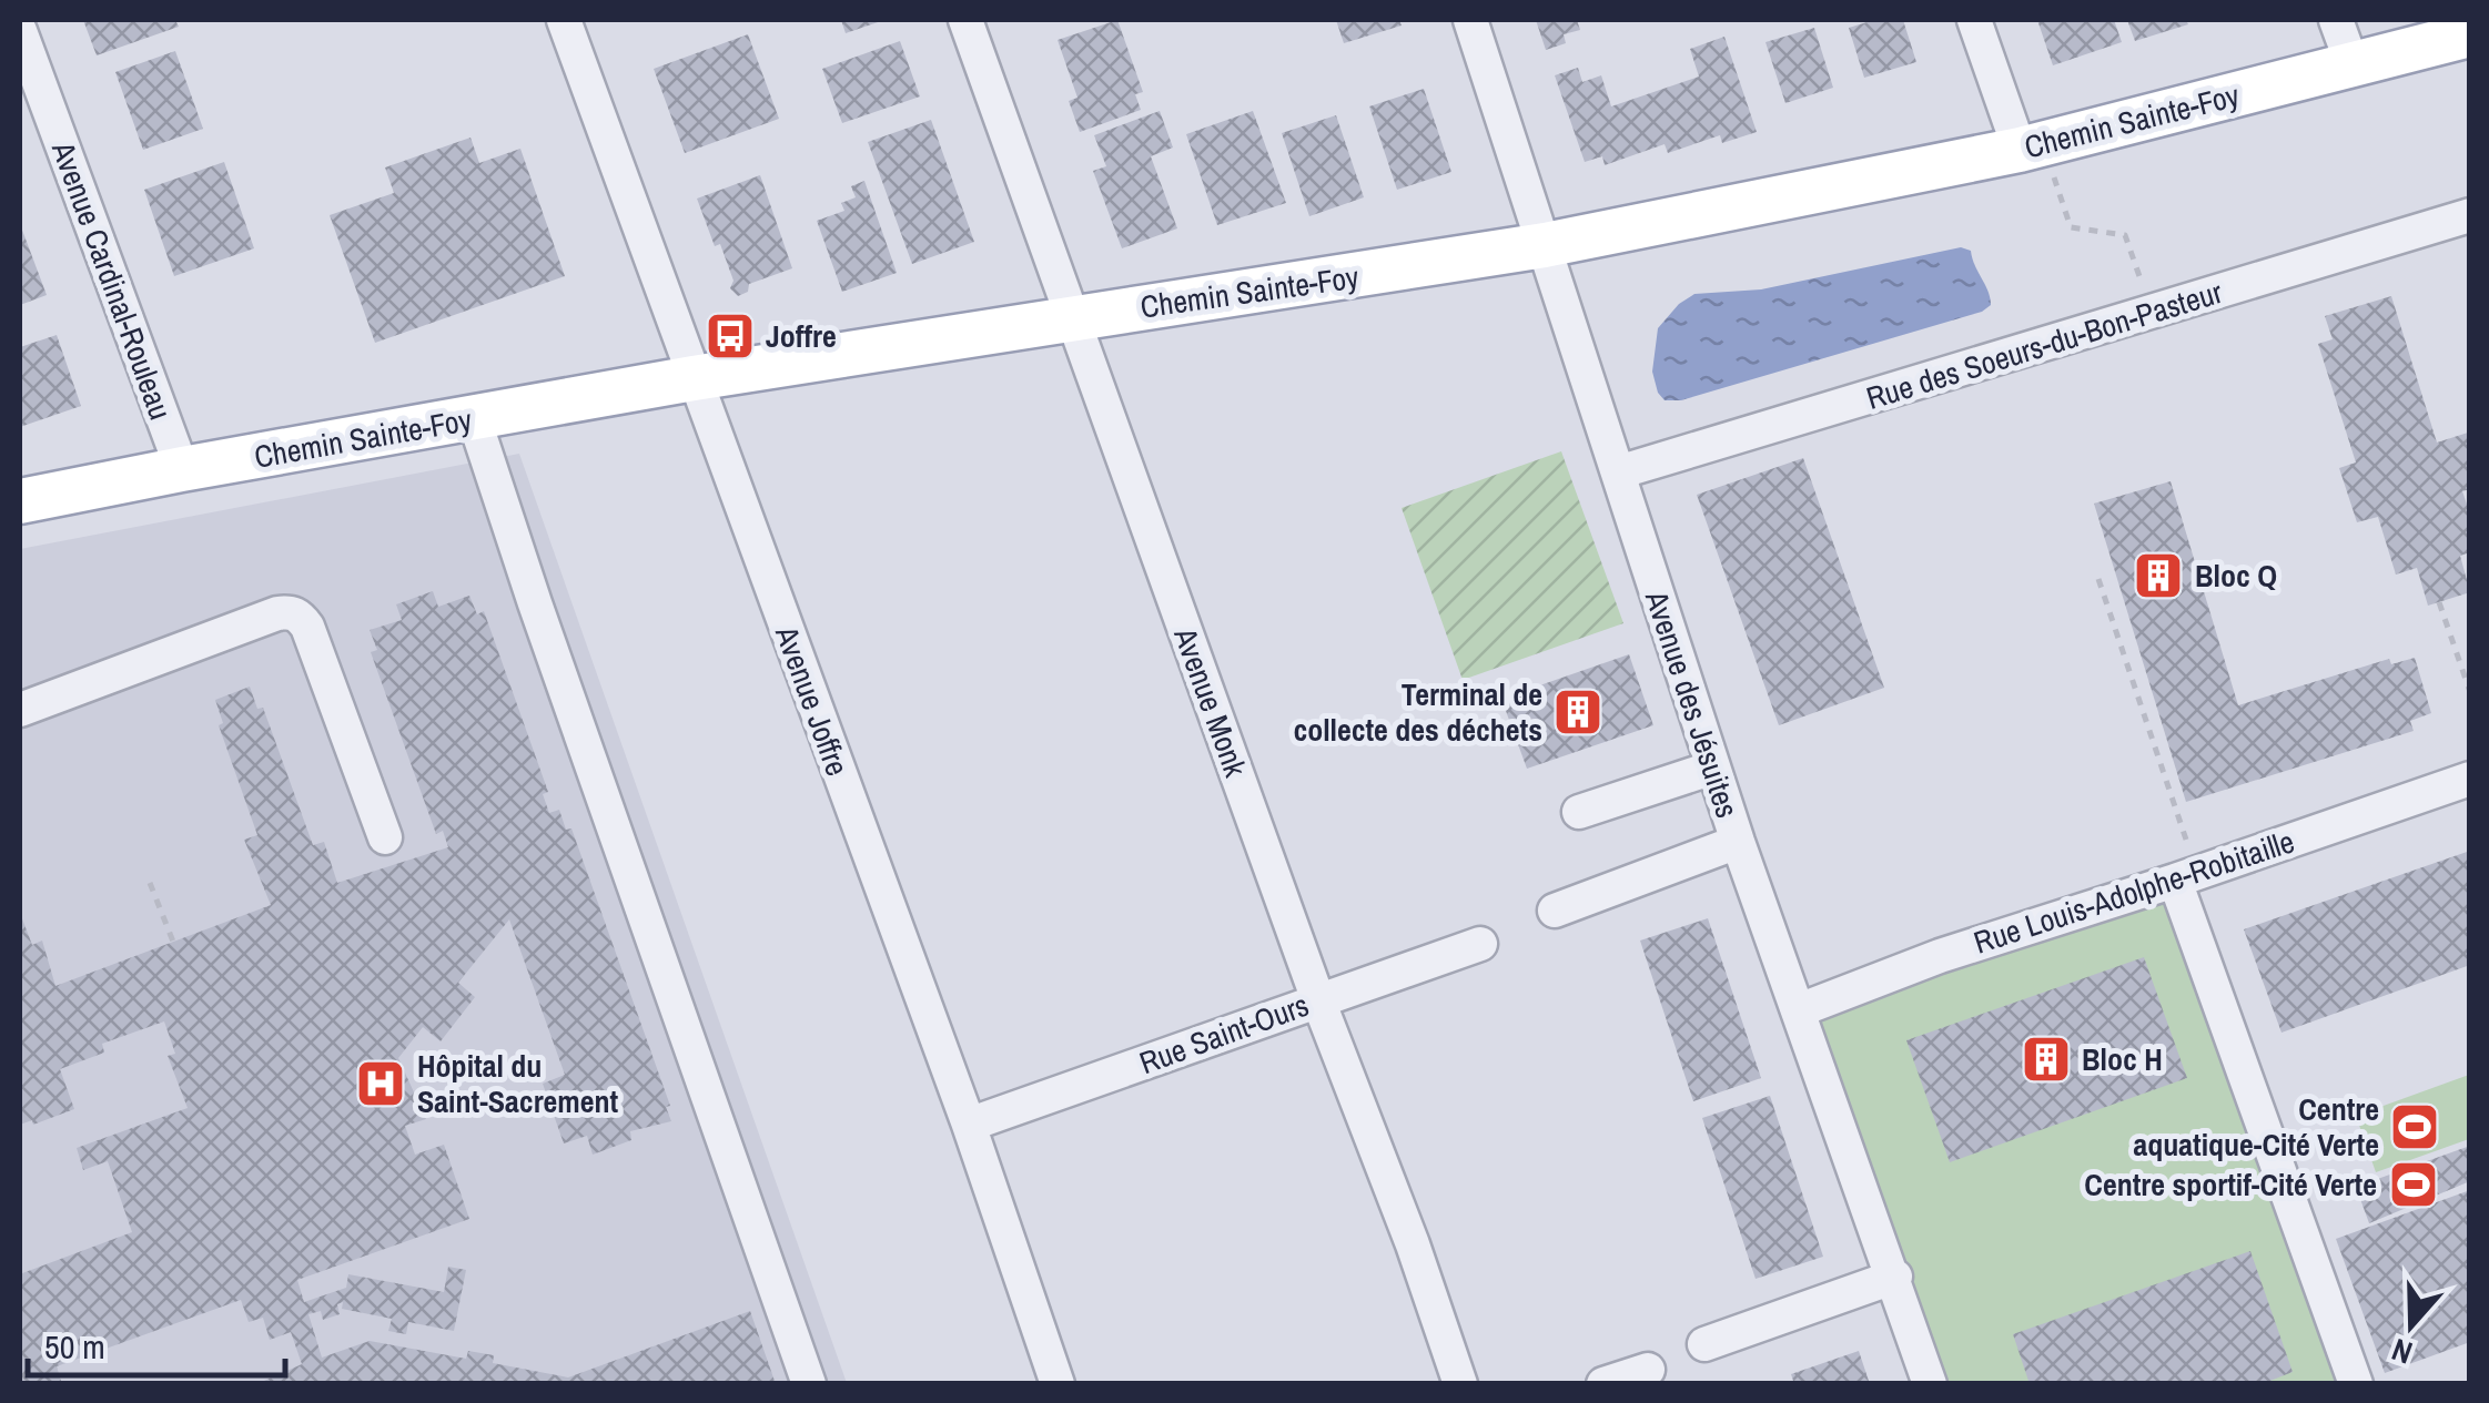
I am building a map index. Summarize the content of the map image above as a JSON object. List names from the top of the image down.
{
  "streets": {
    "main road": ["Chemin Sainte-Foy"],
    "street": [
      "Avenue Cardinal-Rouleau",
      "Rue des Soeurs-du-Bon-Pasteur",
      "Avenue Joffre",
      "Avenue Monk",
      "Avenue des Jésuites",
      "Rue Louis-Adolphe-Robitaille",
      "Rue Saint-Ours"
    ]
  },
  "crossings": [
    ["Chemin Sainte-Foy", "Avenue Cardinal-Rouleau"],
    ["Chemin Sainte-Foy", "Avenue Joffre"],
    ["Chemin Sainte-Foy", "Avenue Monk"],
    ["Chemin Sainte-Foy", "Avenue des Jésuites"],
    ["Rue des Soeurs-du-Bon-Pasteur", "Avenue des Jésuites"],
    ["Avenue Joffre", "Rue Saint-Ours"],
    ["Avenue Monk", "Rue Saint-Ours"],
    ["Avenue des Jésuites", "Rue Louis-Adolphe-Robitaille"]
  ],
  "places": {
    "bus stop": ["Joffre"],
    "building": ["Bloc Q", "Terminal de collecte des déchets", "Bloc H"],
    "hospital": ["Hôpital du Saint-Sacrement"],
    "sports": ["Centre aquatique-Cité Verte", "Centre sportif-Cité Verte"]
  },
  "scale_bar": "50 m",
  "north": "bottom"
}
